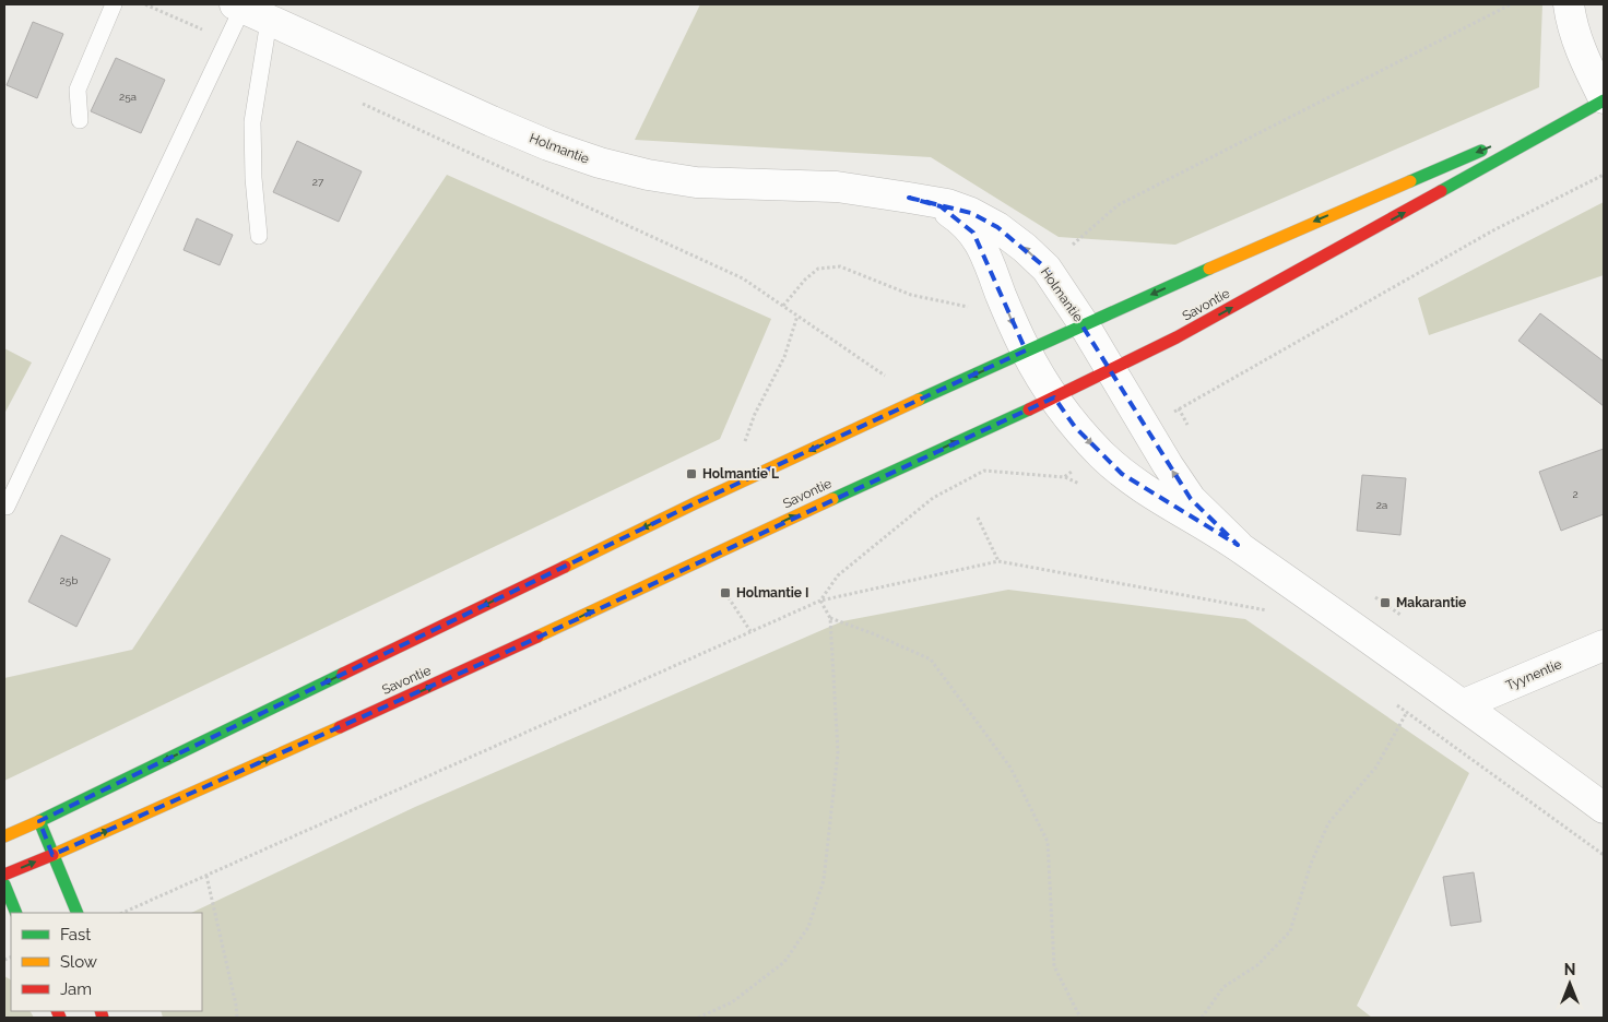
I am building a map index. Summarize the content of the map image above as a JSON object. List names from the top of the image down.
{
  "streets": {
    "main road": ["Savontie"],
    "street": ["Holmantie", "Tyynentie"]
  },
  "crossings": [
    ["Holmantie", "Savontie"]
  ],
  "places": {
    "transit": ["Holmantie L", "Holmantie I", "Makarantie"]
  },
  "house_numbers": [
    "25a",
    "27",
    "2",
    "2a",
    "25b"
  ],
  "legend": ["Fast", "Slow", "Jam"],
  "north": "top"
}
